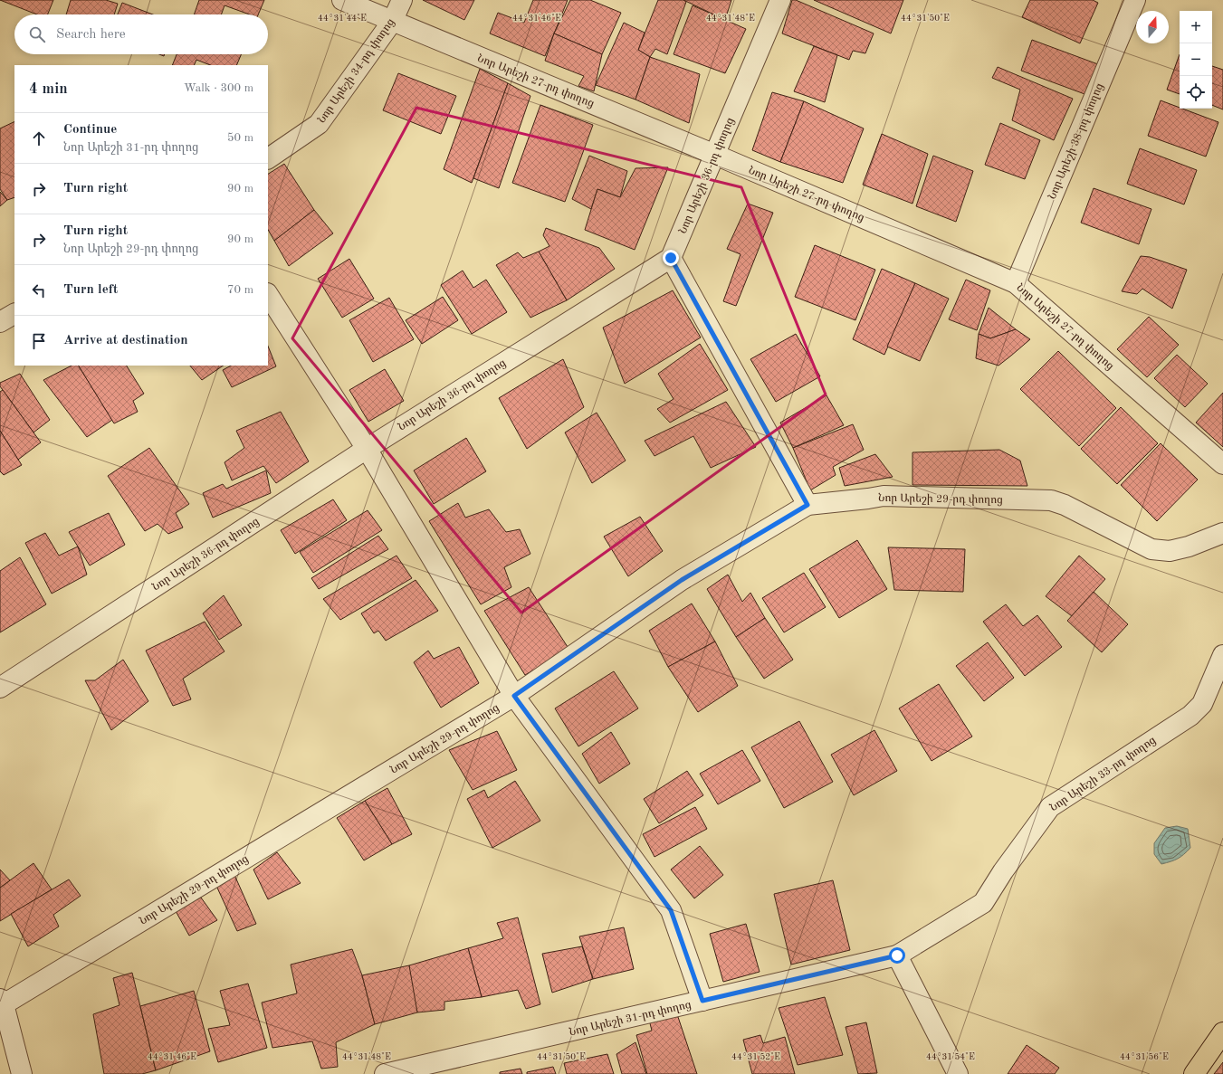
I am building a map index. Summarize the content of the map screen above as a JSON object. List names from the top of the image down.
{
  "streets": {
    "street": [
      "Նոր Արեշի 34-րդ փողոց",
      "Նոր Արեշի 27-րդ փողոց",
      "Նոր Արեշի 38-րդ փողոց",
      "Նոր Արեշի 36-րդ փողոց",
      "Նոր Արեշի 29-րդ փողոց",
      "Նոր Արեշի 33-րդ փողոց",
      "Նոր Արեշի 31-րդ փողոց"
    ]
  },
  "crossings": [
    ["Նոր Արեշի 34-րդ փողոց", "Նոր Արեշի 27-րդ փողոց"],
    ["Նոր Արեշի 27-րդ փողոց", "Նոր Արեշի 38-րդ փողոց"],
    ["Նոր Արեշի 27-րդ փողոց", "Նոր Արեշի 36-րդ փողոց"],
    ["Նոր Արեշի 33-րդ փողոց", "Նոր Արեշի 31-րդ փողոց"]
  ],
  "north": "top",
  "page": {
    "map_buttons": ["+", "−"],
    "search": "Search here",
    "heading": ["4 min", "Walk · 300 m"],
    "list": [
      ["Continue", "Նոր Արեշի 31-րդ փողոց", "50 m"],
      ["Turn right", "90 m"],
      ["Turn right", "Նոր Արեշի 29-րդ փողոց", "90 m"],
      ["Turn left", "70 m"],
      "Arrive at destination"
    ]
  },
  "coordinates": [
    "44°31'44\"E",
    "44°31'46\"E",
    "44°31'48\"E",
    "44°31'50\"E",
    "44°31'52\"E",
    "44°31'54\"E",
    "44°31'56\"E"
  ]
}
